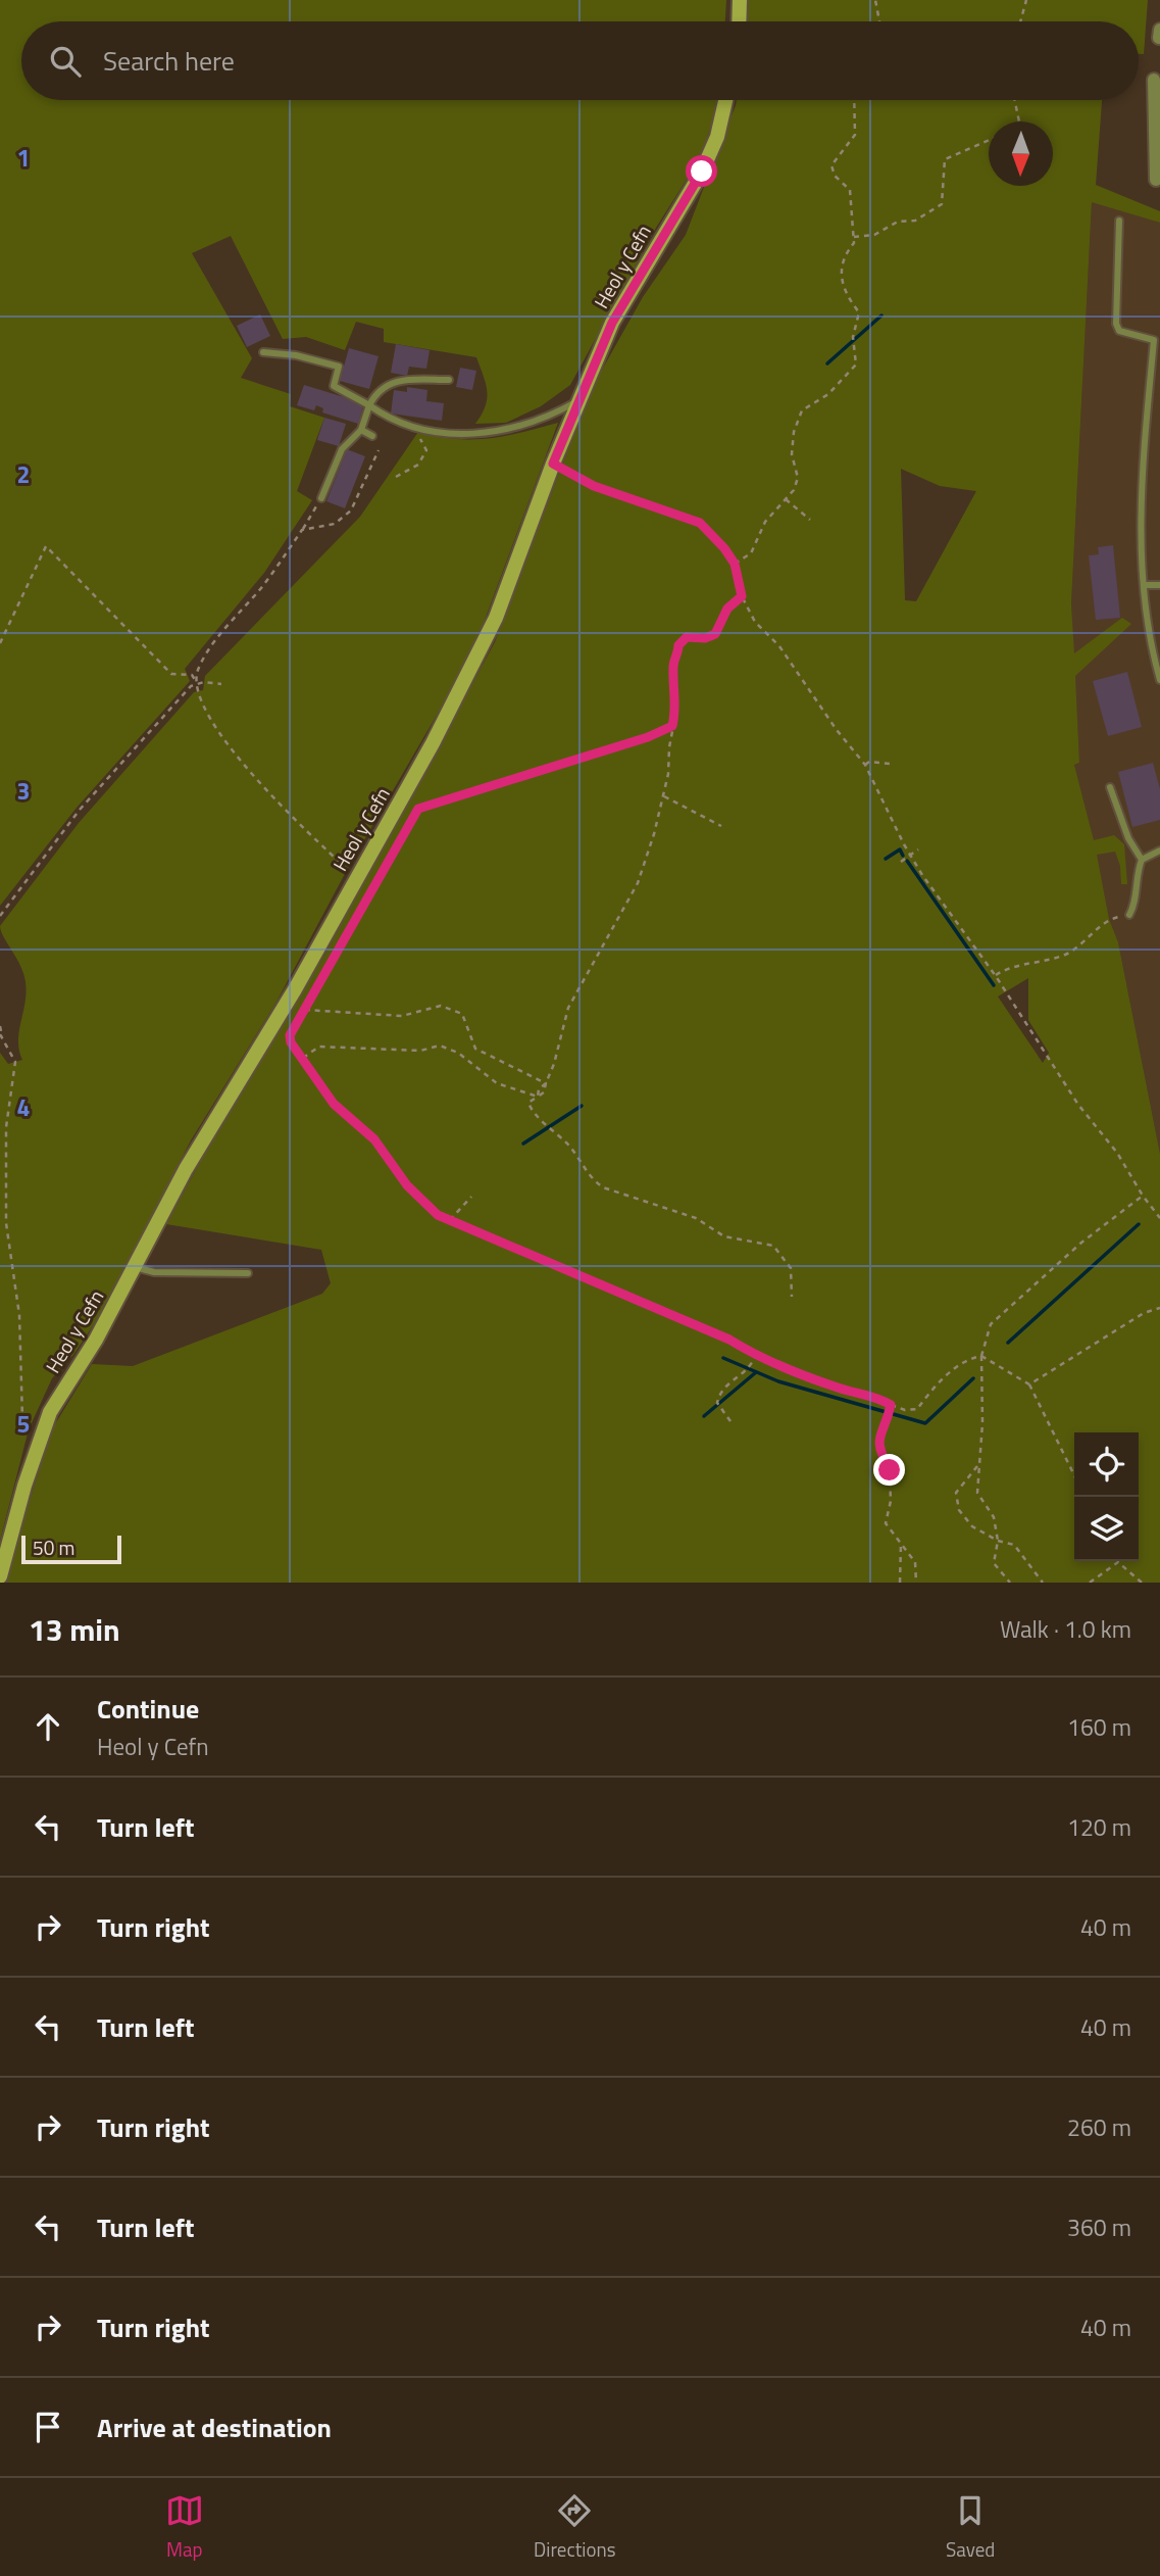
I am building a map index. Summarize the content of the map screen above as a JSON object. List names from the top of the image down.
{
  "streets": {
    "street": ["Heol y Cefn"]
  },
  "scale_bar": "50 m",
  "north": "bottom",
  "page": {
    "search": "Search here",
    "scale": "50 m",
    "heading": ["13 min", "Walk · 1.0 km"],
    "list": [
      ["Continue", "Heol y Cefn", "160 m"],
      ["Turn left", "120 m"],
      ["Turn right", "40 m"],
      ["Turn left", "40 m"],
      ["Turn right", "260 m"],
      ["Turn left", "360 m"],
      ["Turn right", "40 m"],
      "Arrive at destination"
    ],
    "nav": ["Map", "Directions", "Saved"]
  },
  "grid": {
    "rows": [
      "1",
      "2",
      "3",
      "4",
      "5"
    ]
  }
}
